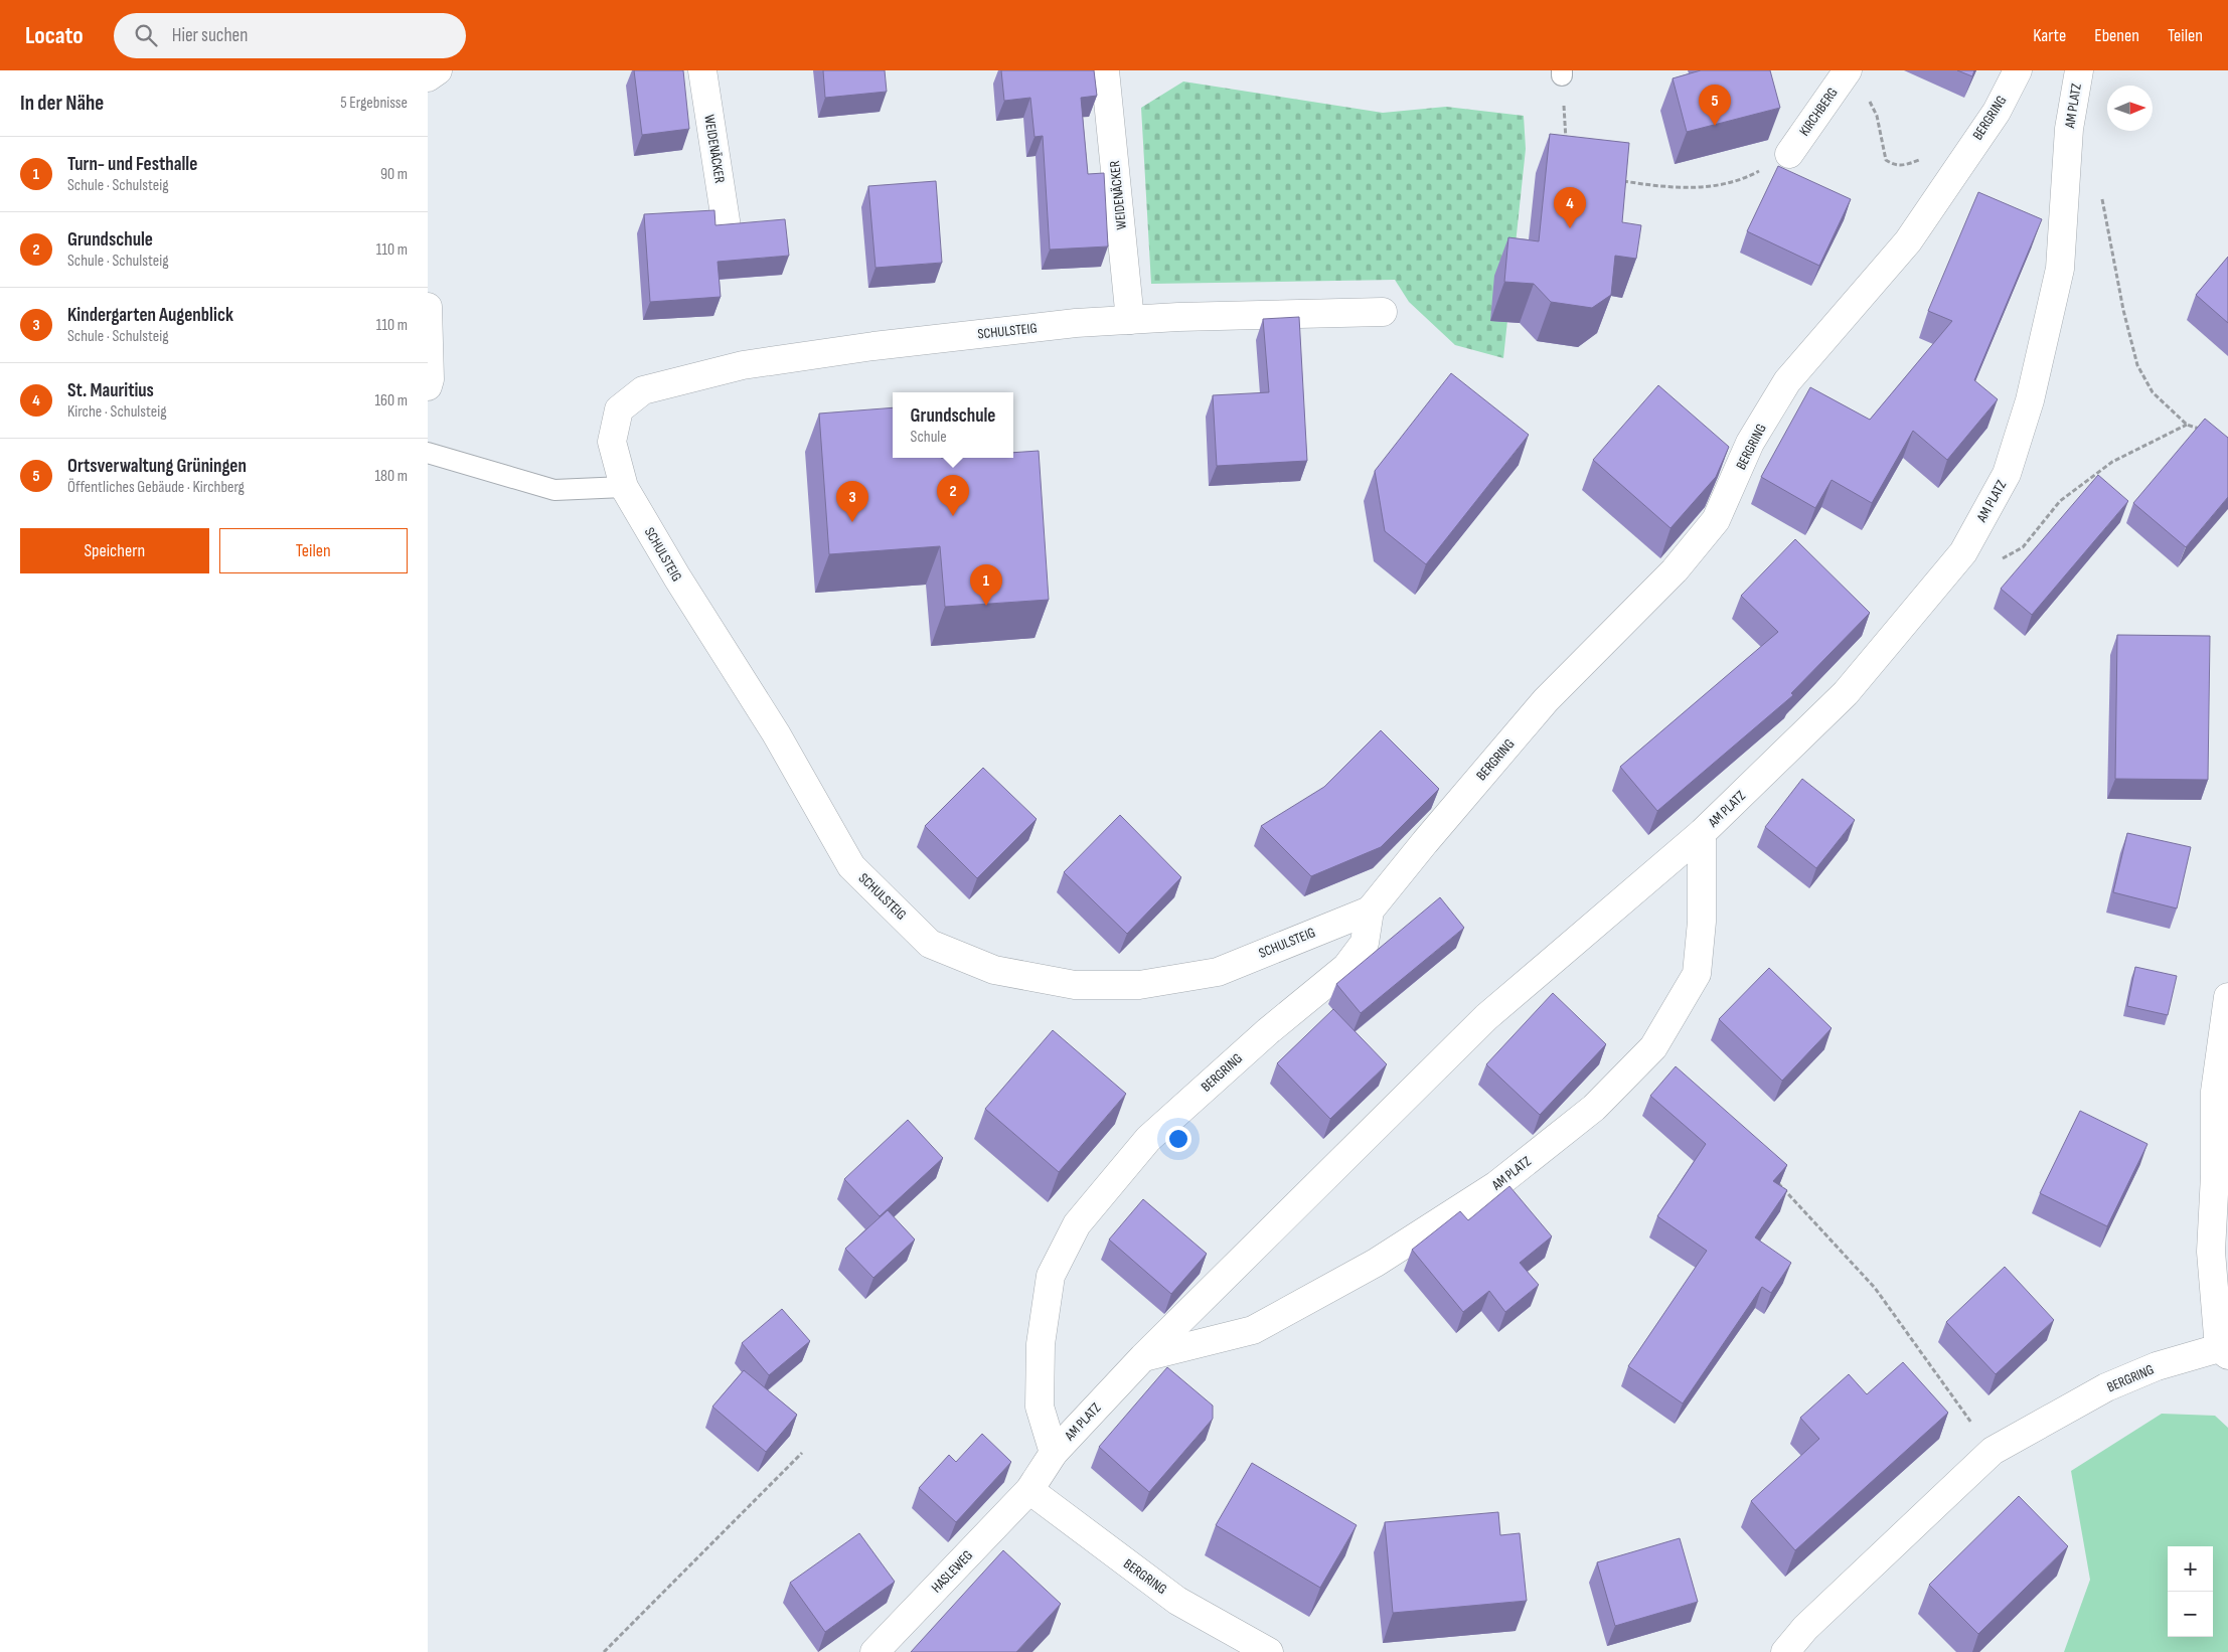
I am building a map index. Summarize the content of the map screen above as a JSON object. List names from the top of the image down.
{
  "streets": {
    "street": [
      "AM PLATZ",
      "KIRCHBERG",
      "BERGRING",
      "WEIDENÄCKER",
      "SCHULSTEIG",
      "HASLEWEG"
    ]
  },
  "crossings": [
    ["AM PLATZ", "BERGRING"],
    ["AM PLATZ", "HASLEWEG"],
    ["BERGRING", "SCHULSTEIG"],
    ["BERGRING", "HASLEWEG"],
    ["WEIDENÄCKER", "SCHULSTEIG"]
  ],
  "north": "right",
  "page": {
    "header": "Locato",
    "search": "Hier suchen",
    "nav": ["Karte", "Ebenen", "Teilen"],
    "heading": ["In der Nähe", "5 Ergebnisse"],
    "pins": [
      "5",
      "4",
      "2",
      "3",
      "1"
    ],
    "list": [
      {
        "mark": "1",
        "name": "Turn- und Festhalle",
        "note": "Schule · Schulsteig",
        "value": "90 m"
      },
      {
        "mark": "2",
        "name": "Grundschule",
        "note": "Schule · Schulsteig",
        "value": "110 m"
      },
      {
        "mark": "3",
        "name": "Kindergarten Augenblick",
        "note": "Schule · Schulsteig",
        "value": "110 m"
      },
      {
        "mark": "4",
        "name": "St. Mauritius",
        "note": "Kirche · Schulsteig",
        "value": "160 m"
      },
      {
        "mark": "5",
        "name": "Ortsverwaltung Grüningen",
        "note": "Öffentliches Gebäude · Kirchberg",
        "value": "180 m"
      }
    ],
    "popup": ["Grundschule", "Schule"],
    "buttons": ["Speichern", "Teilen"],
    "map_buttons": ["+", "−"]
  }
}
